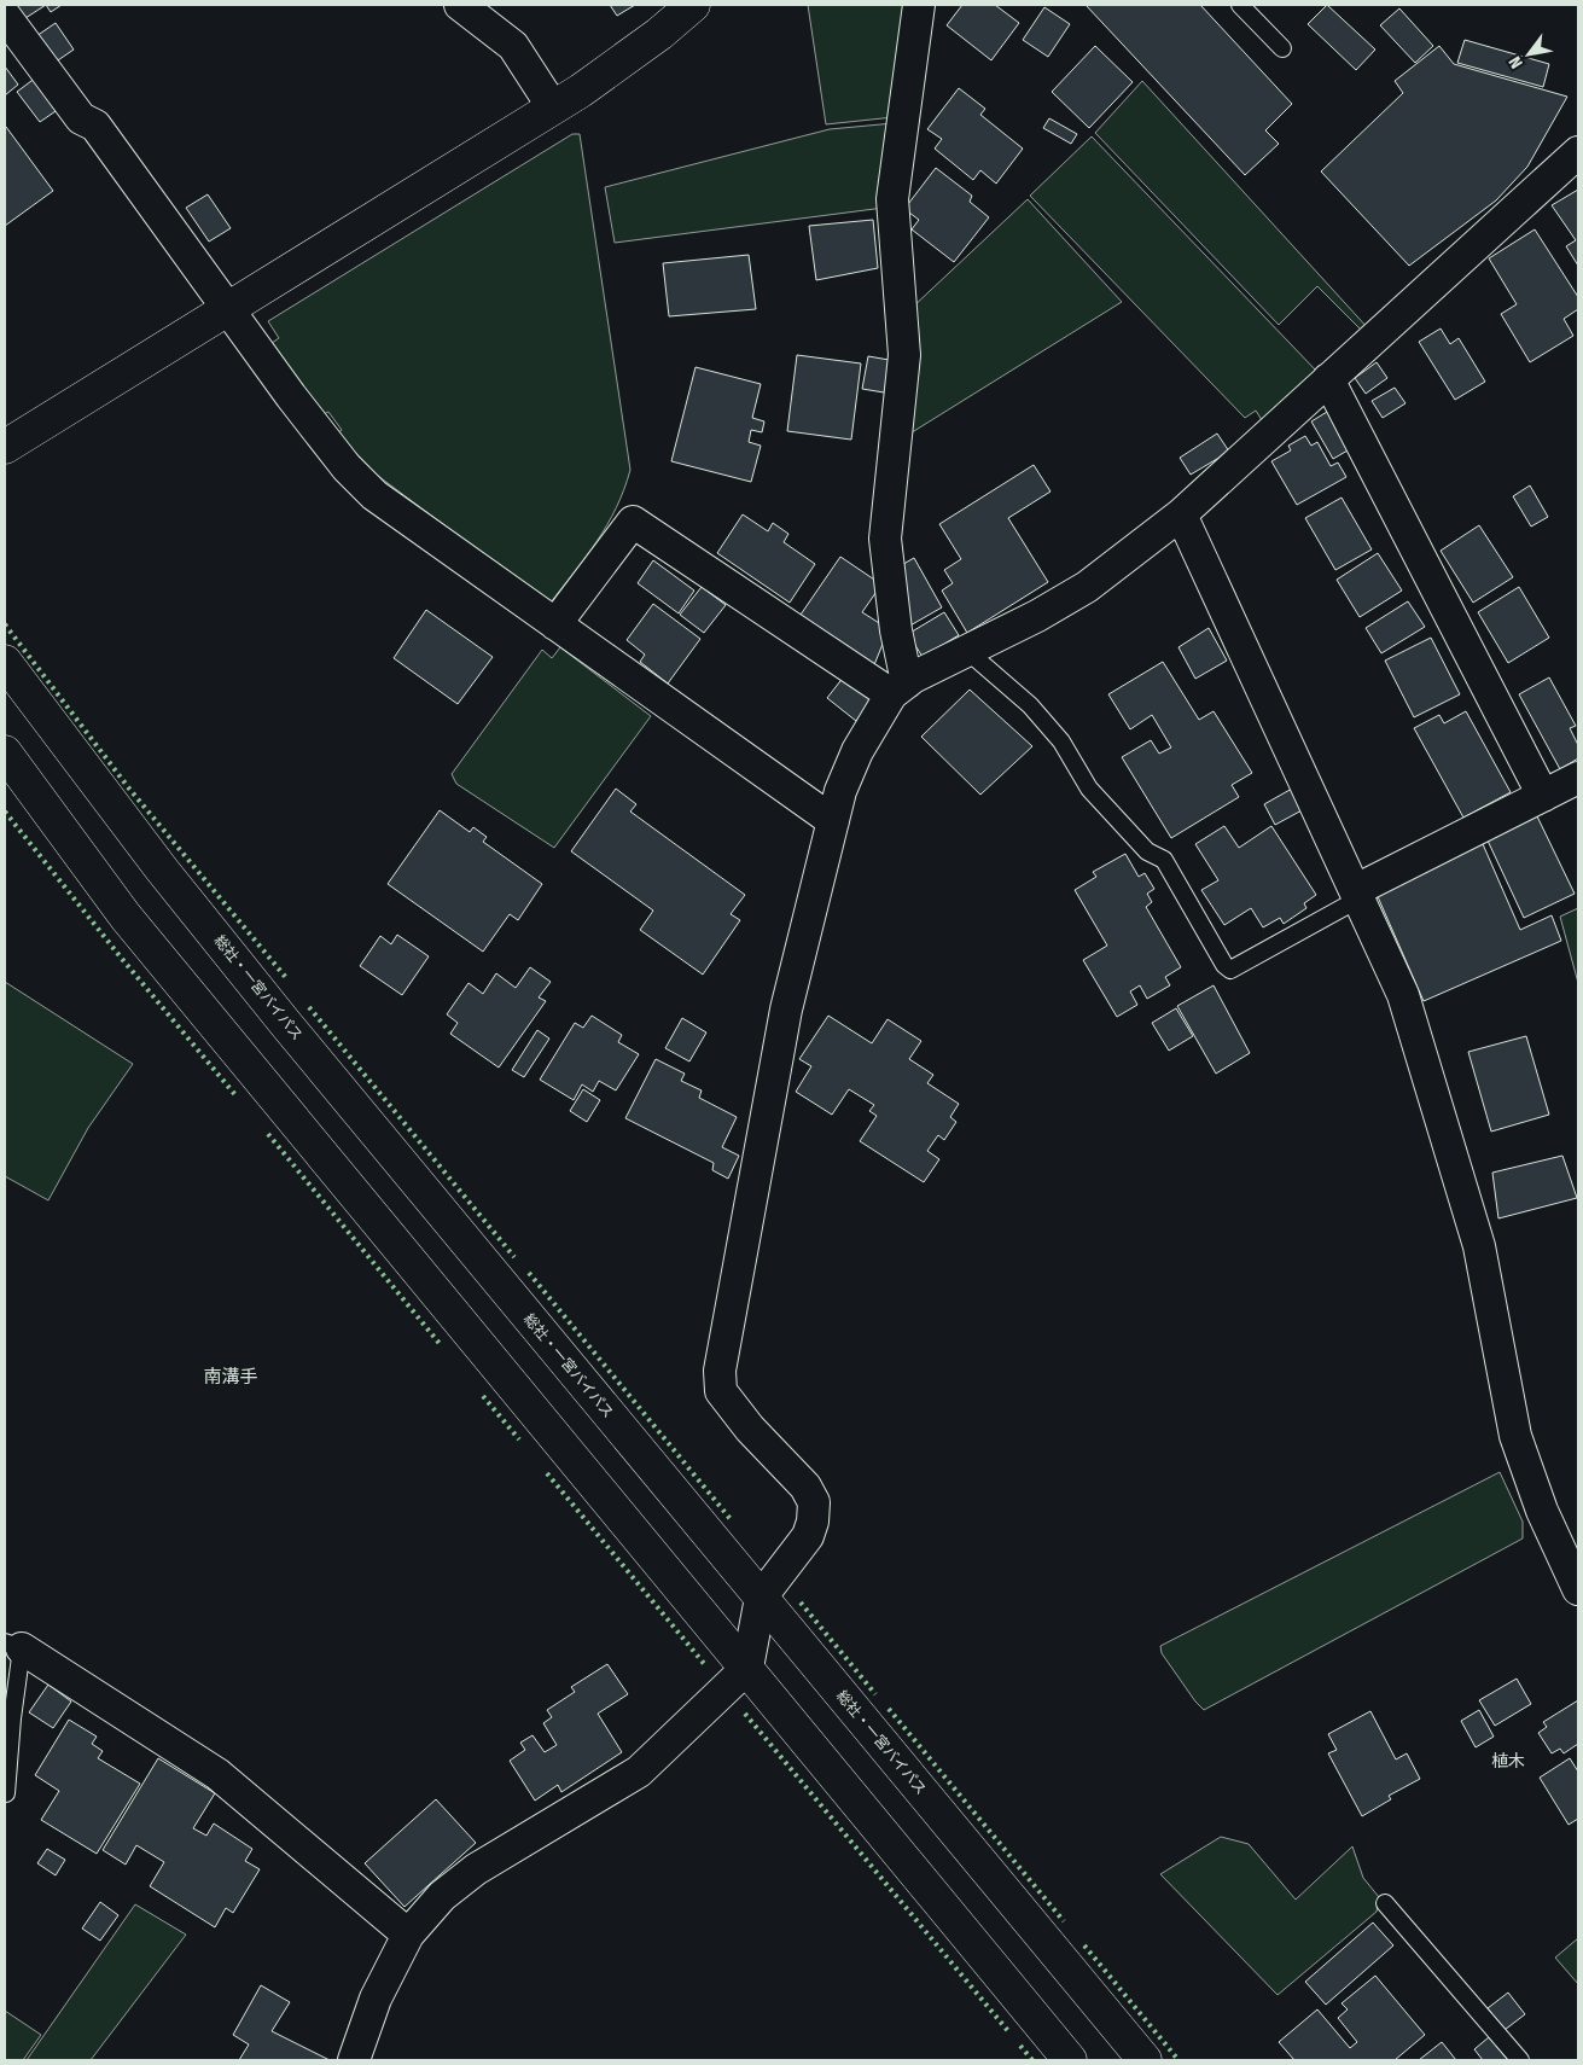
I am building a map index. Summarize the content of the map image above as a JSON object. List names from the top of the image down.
{
  "streets": {
    "main road": ["総社・一宮バイパス"]
  },
  "districts": ["南溝手", "植木"],
  "north": "bottom left"
}
